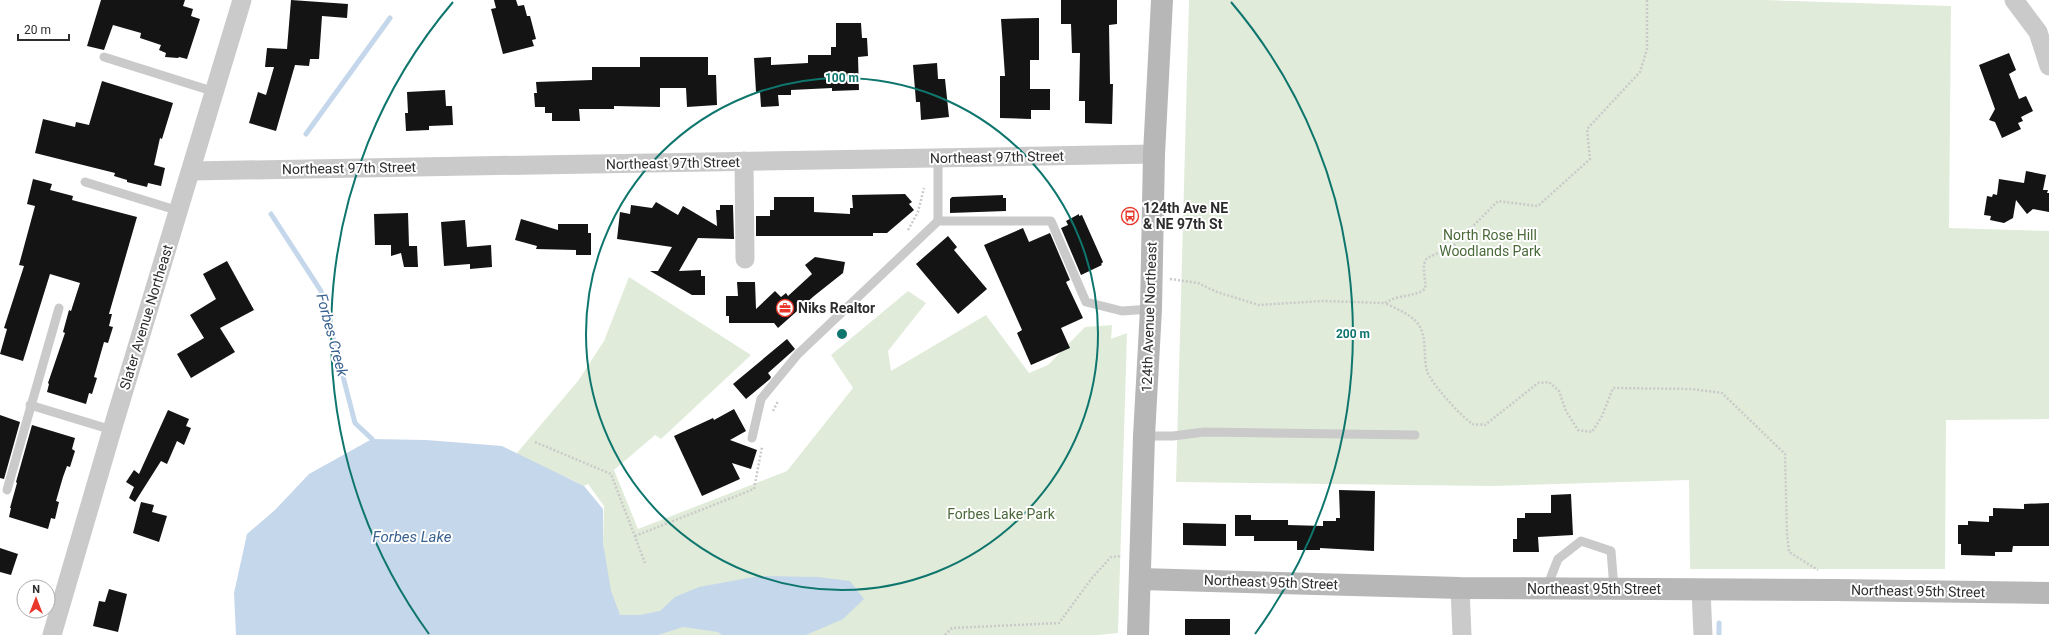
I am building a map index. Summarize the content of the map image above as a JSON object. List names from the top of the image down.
{
  "streets": {
    "street": [
      "Northeast 97th Street",
      "Slater Avenue Northeast",
      "124th Avenue Northeast",
      "Northeast 95th Street"
    ]
  },
  "crossings": [
    ["Northeast 97th Street", "Slater Avenue Northeast"],
    ["Northeast 97th Street", "124th Avenue Northeast"],
    ["124th Avenue Northeast", "Northeast 95th Street"]
  ],
  "water": ["Forbes Creek", "Forbes Lake"],
  "parks": ["North Rose Hill Woodlands Park", "Forbes Lake Park"],
  "places": {
    "bus stop": ["124th Ave NE & NE 97th St"],
    "office": ["Niks Realtor"]
  },
  "scale_bar": "20 m",
  "north": "top",
  "rings": ["100 m", "200 m"]
}
